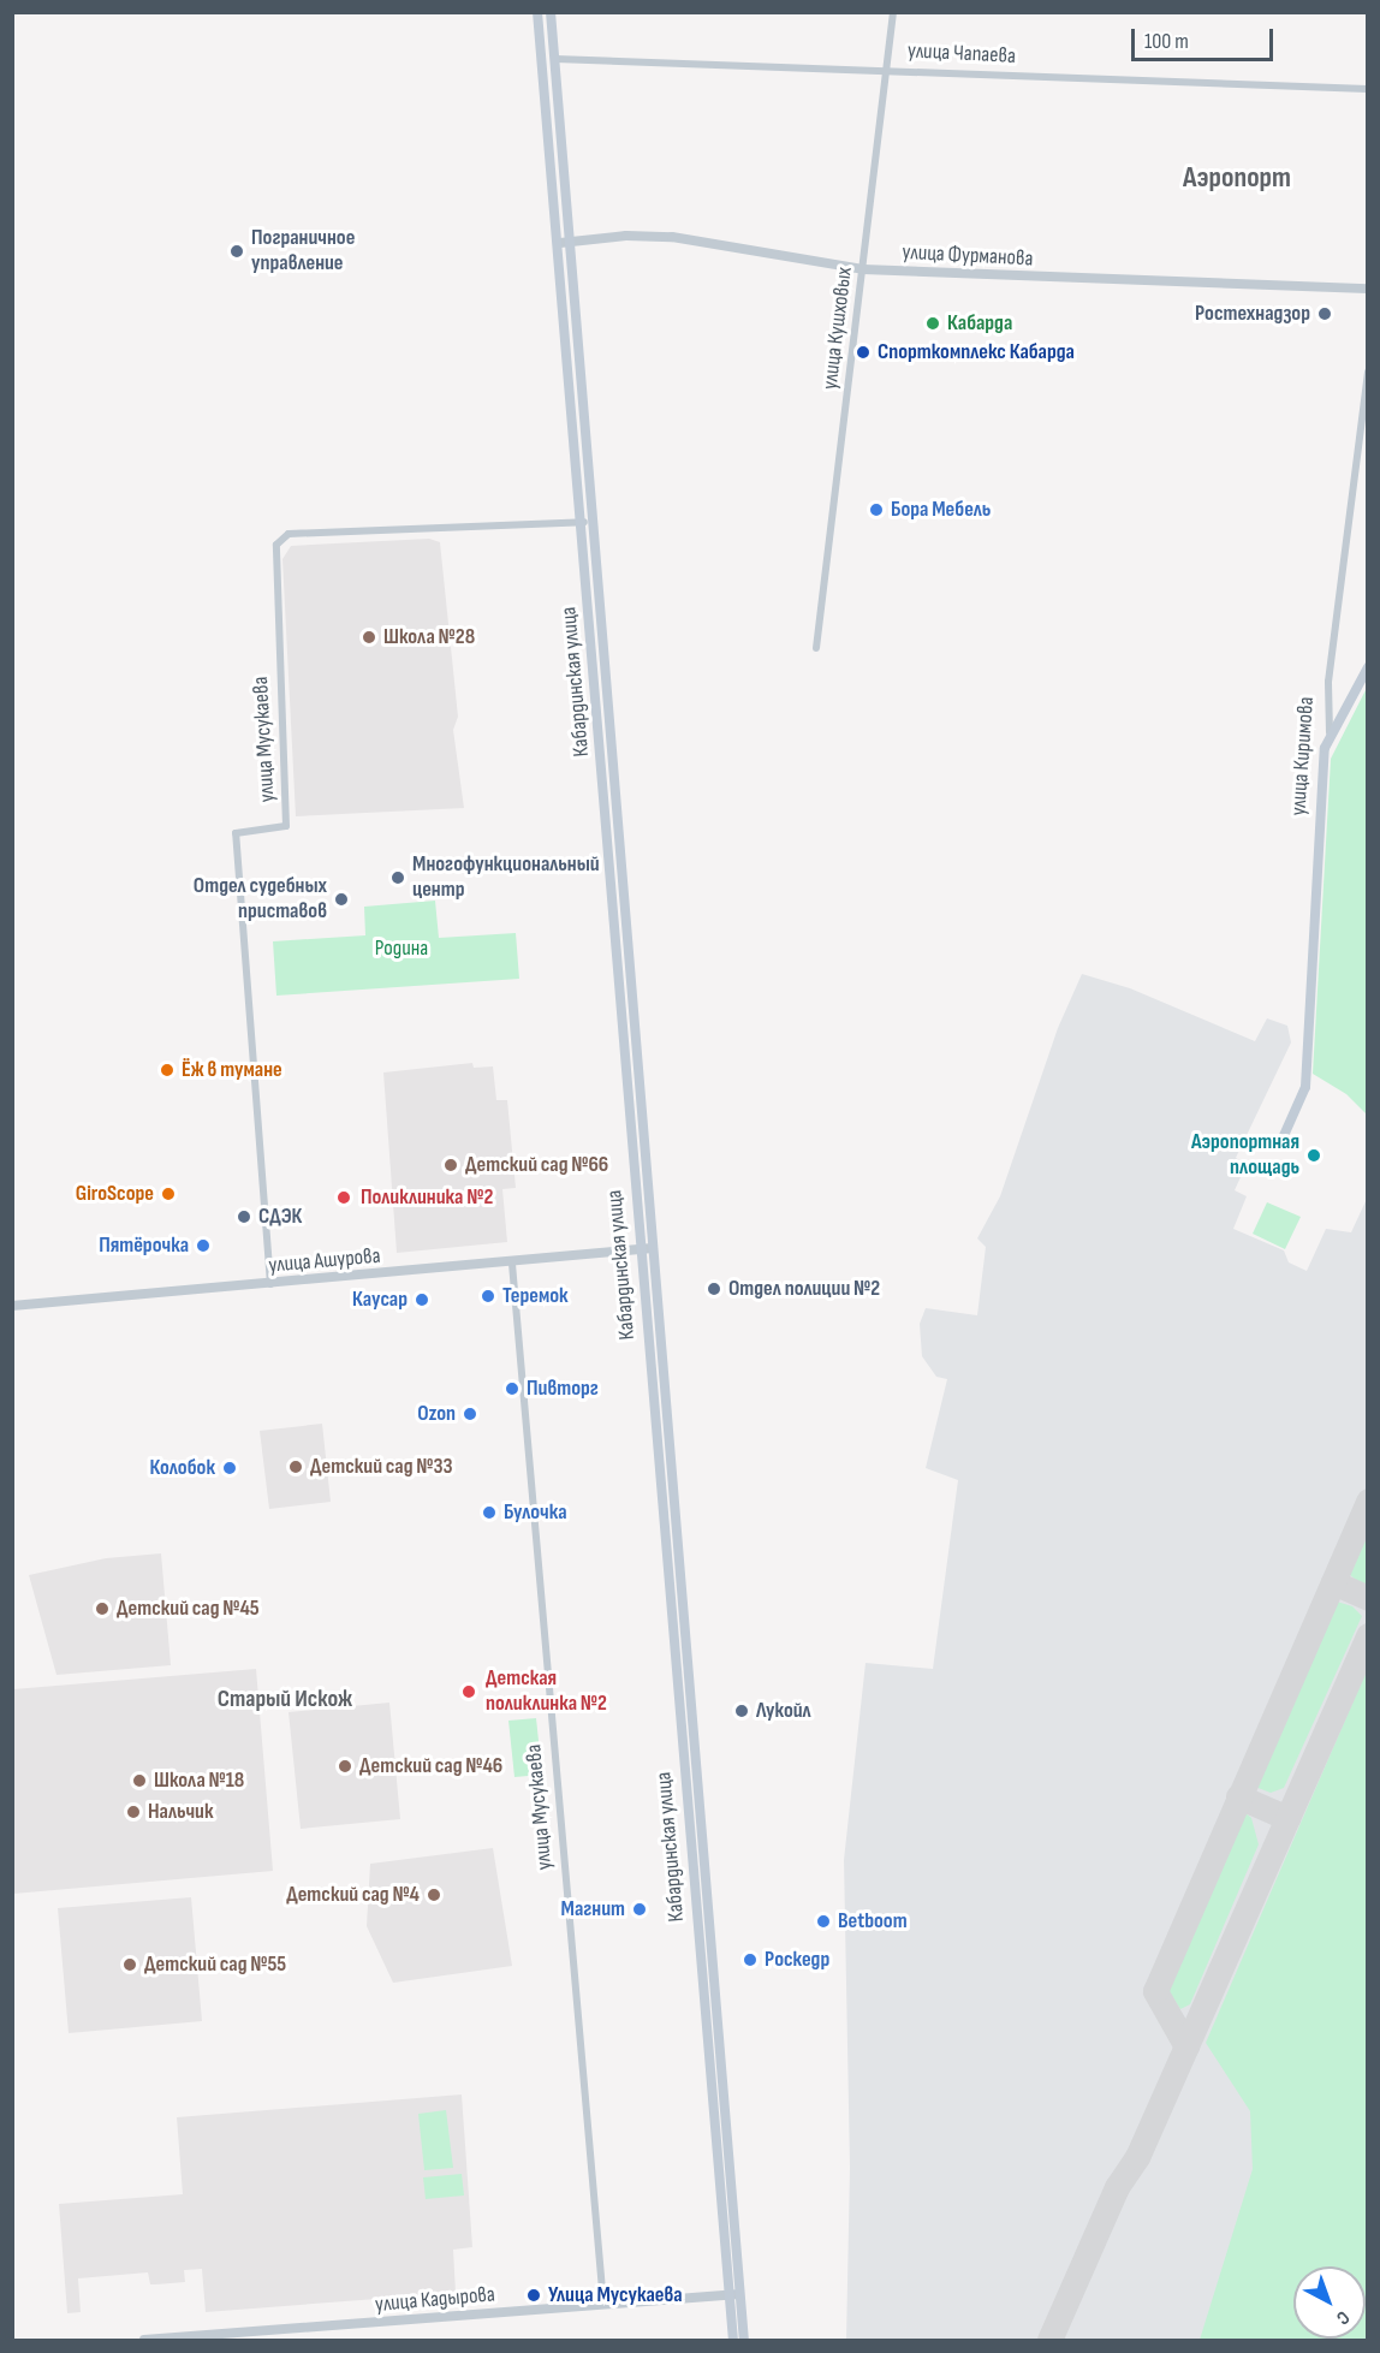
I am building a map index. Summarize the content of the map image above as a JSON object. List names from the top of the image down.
{
  "streets": {
    "main road": ["Кабардинская улица", "улица Киримова"],
    "street": [
      "улица Чапаева",
      "улица Фурманова",
      "улица Кушховых",
      "улица Мусукаева",
      "улица Ашурова",
      "улица Кадырова"
    ]
  },
  "crossings": [
    ["улица Чапаева", "улица Кушховых"],
    ["улица Чапаева", "Кабардинская улица"],
    ["улица Фурманова", "улица Кушховых"],
    ["улица Фурманова", "Кабардинская улица"],
    ["Кабардинская улица", "улица Мусукаева"],
    ["Кабардинская улица", "улица Ашурова"],
    ["Кабардинская улица", "улица Кадырова"],
    ["улица Мусукаева", "улица Ашурова"],
    ["улица Мусукаева", "улица Кадырова"]
  ],
  "districts": ["Аэропорт", "Старый Искож"],
  "parks": ["Родина"],
  "places": [
    "Пограничное управление",
    "Ростехнадзор",
    "Кабарда",
    "Спорткомплекс Кабарда",
    "Бора Мебель",
    "Школа №28",
    "Многофункциональный центр",
    "Отдел судебных приставов",
    "Ёж в тумане",
    "Аэропортная площадь",
    "Детский сад №66",
    "GiroScope",
    "Поликлиника №2",
    "СДЭК",
    "Пятёрочка",
    "Отдел полиции №2",
    "Теремок",
    "Каусар",
    "Пивторг",
    "Ozon",
    "Детский сад №33",
    "Колобок",
    "Булочка",
    "Детский сад №45",
    "Детская поликлинка №2",
    "Лукойл",
    "Детский сад №46",
    "Школа №18",
    "Нальчик",
    "Детский сад №4",
    "Магнит",
    "Betboom",
    "Роскедр",
    "Детский сад №55",
    "Улица Мусукаева"
  ],
  "scale_bar": "100 m",
  "north": "bottom right"
}
